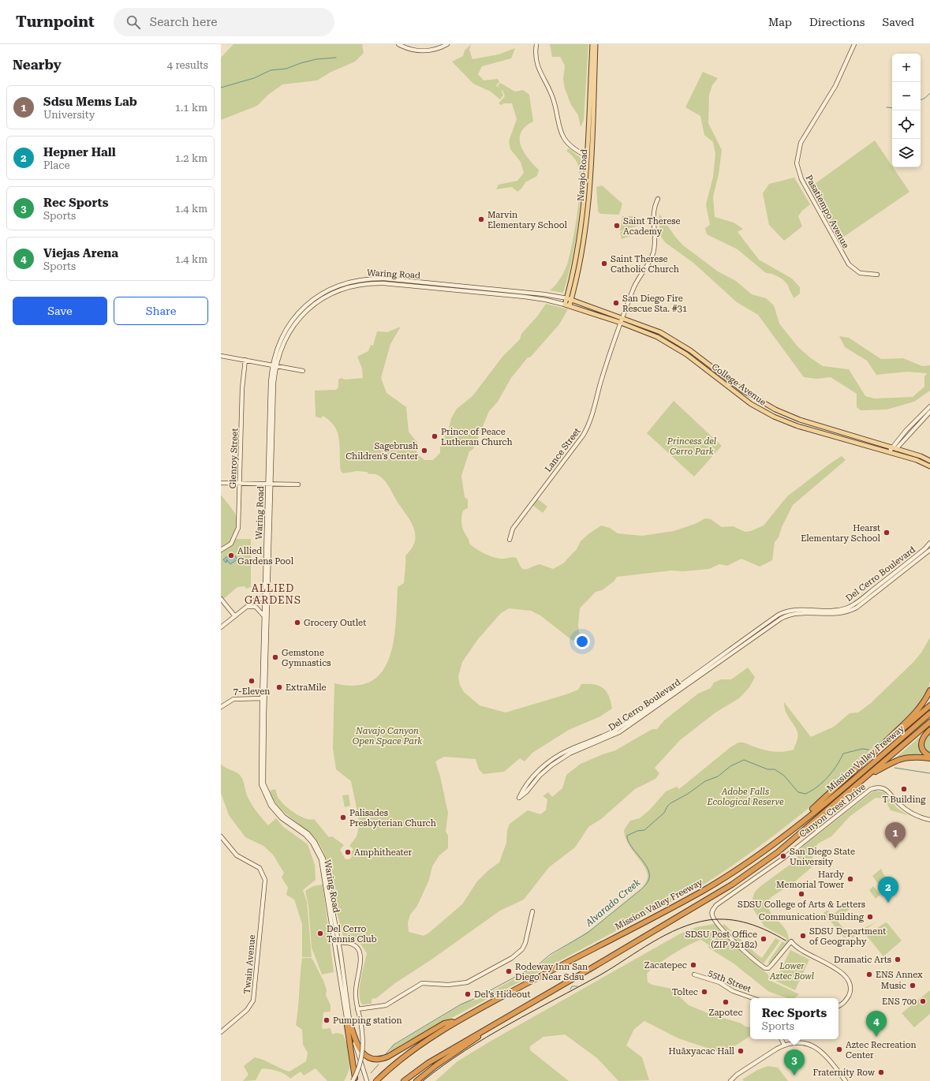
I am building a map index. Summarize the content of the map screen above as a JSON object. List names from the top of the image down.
{
  "streets": {
    "highway": ["Mission Valley Freeway"],
    "main road": ["Navajo Road", "College Avenue"],
    "street": [
      "Pasatiempo Avenue",
      "Waring Road",
      "Lance Street",
      "Glenroy Street",
      "Del Cerro Boulevard",
      "Canyon Crest Drive",
      "Twain Avenue",
      "55th Street"
    ]
  },
  "crossings": [
    ["Navajo Road", "Waring Road"],
    ["Navajo Road", "College Avenue"],
    ["Waring Road", "College Avenue"],
    ["College Avenue", "Lance Street"]
  ],
  "districts": ["ALLIED GARDENS"],
  "water": ["Alvarado Creek"],
  "parks": [
    "Princess del Cerro Park",
    "Navajo Canyon Open Space Park",
    "Adobe Falls Ecological Reserve",
    "Lower Aztec Bowl"
  ],
  "places": [
    "Marvin Elementary School",
    "Saint Therese Academy",
    "Saint Therese Catholic Church",
    "San Diego Fire Rescue Sta. #31",
    "Prince of Peace Lutheran Church",
    "Sagebrush Children's Center",
    "Hearst Elementary School",
    "Allied Gardens Pool",
    "Grocery Outlet",
    "Gemstone Gymnastics",
    "7-Eleven",
    "ExtraMile",
    "T Building",
    "Palisades Presbyterian Church",
    "Amphitheater",
    "San Diego State University",
    "Hardy Memorial Tower",
    "SDSU College of Arts & Letters",
    "Communication Building",
    "Del Cerro Tennis Club",
    "SDSU Department of Geography",
    "SDSU Post Office (ZIP 92182)",
    "Dramatic Arts",
    "Zacatepec",
    "Rodeway Inn San Diego Near Sdsu",
    "ENS Annex",
    "Music",
    "Toltec",
    "Del’s Hideout",
    "ENS 700",
    "Zapotec",
    "Pumping station",
    "Aztec Recreation Center",
    "Huāxyacac Hall",
    "Fraternity Row"
  ],
  "page": {
    "header": "Turnpoint",
    "search": "Search here",
    "nav": ["Map", "Directions", "Saved"],
    "heading": ["Nearby", "4 results"],
    "map_buttons": ["+", "−"],
    "list": [
      {
        "mark": "1",
        "name": "Sdsu Mems Lab",
        "note": "University",
        "value": "1.1 km"
      },
      {
        "mark": "2",
        "name": "Hepner Hall",
        "note": "Place",
        "value": "1.2 km"
      },
      {
        "mark": "3",
        "name": "Rec Sports",
        "note": "Sports",
        "value": "1.4 km"
      },
      {
        "mark": "4",
        "name": "Viejas Arena",
        "note": "Sports",
        "value": "1.4 km"
      }
    ],
    "buttons": ["Save", "Share"],
    "pins": [
      "1",
      "2",
      "4",
      "3"
    ],
    "popup": ["Rec Sports", "Sports"]
  }
}
